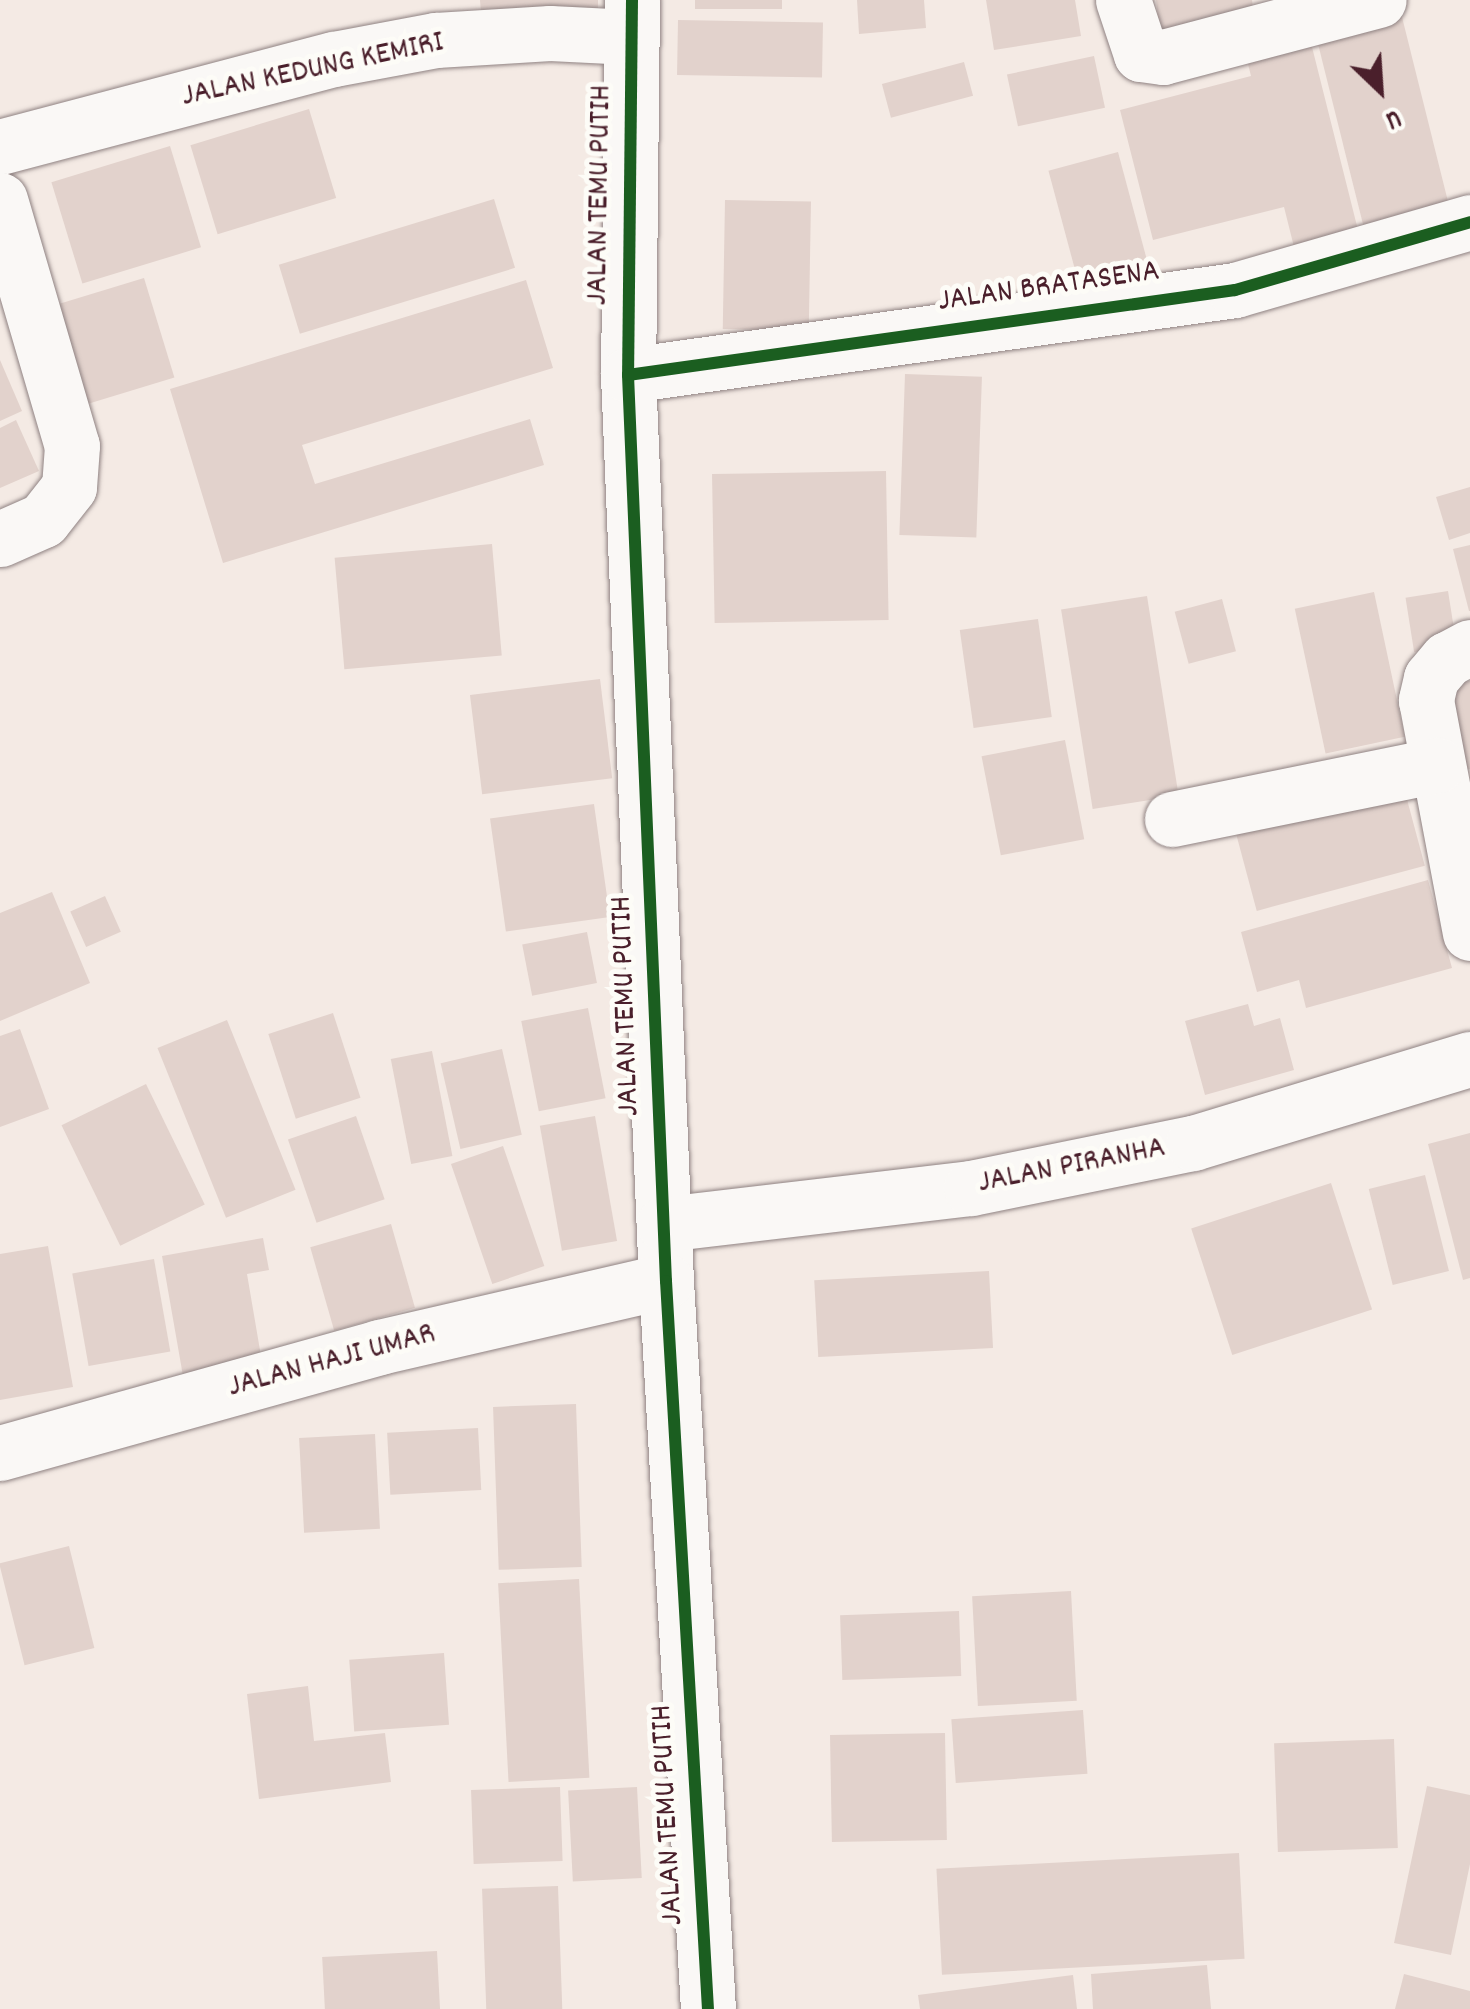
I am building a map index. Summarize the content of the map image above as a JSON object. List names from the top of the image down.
{
  "streets": {
    "street": [
      "JALAN KEDUNG KEMIRI",
      "JALAN TEMU PUTIH",
      "JALAN BRATASENA",
      "JALAN PIRANHA",
      "JALAN HAJI UMAR"
    ]
  },
  "crossings": [
    ["JALAN KEDUNG KEMIRI", "JALAN TEMU PUTIH"],
    ["JALAN TEMU PUTIH", "JALAN BRATASENA"],
    ["JALAN TEMU PUTIH", "JALAN PIRANHA"],
    ["JALAN TEMU PUTIH", "JALAN HAJI UMAR"]
  ],
  "north": "bottom right"
}
